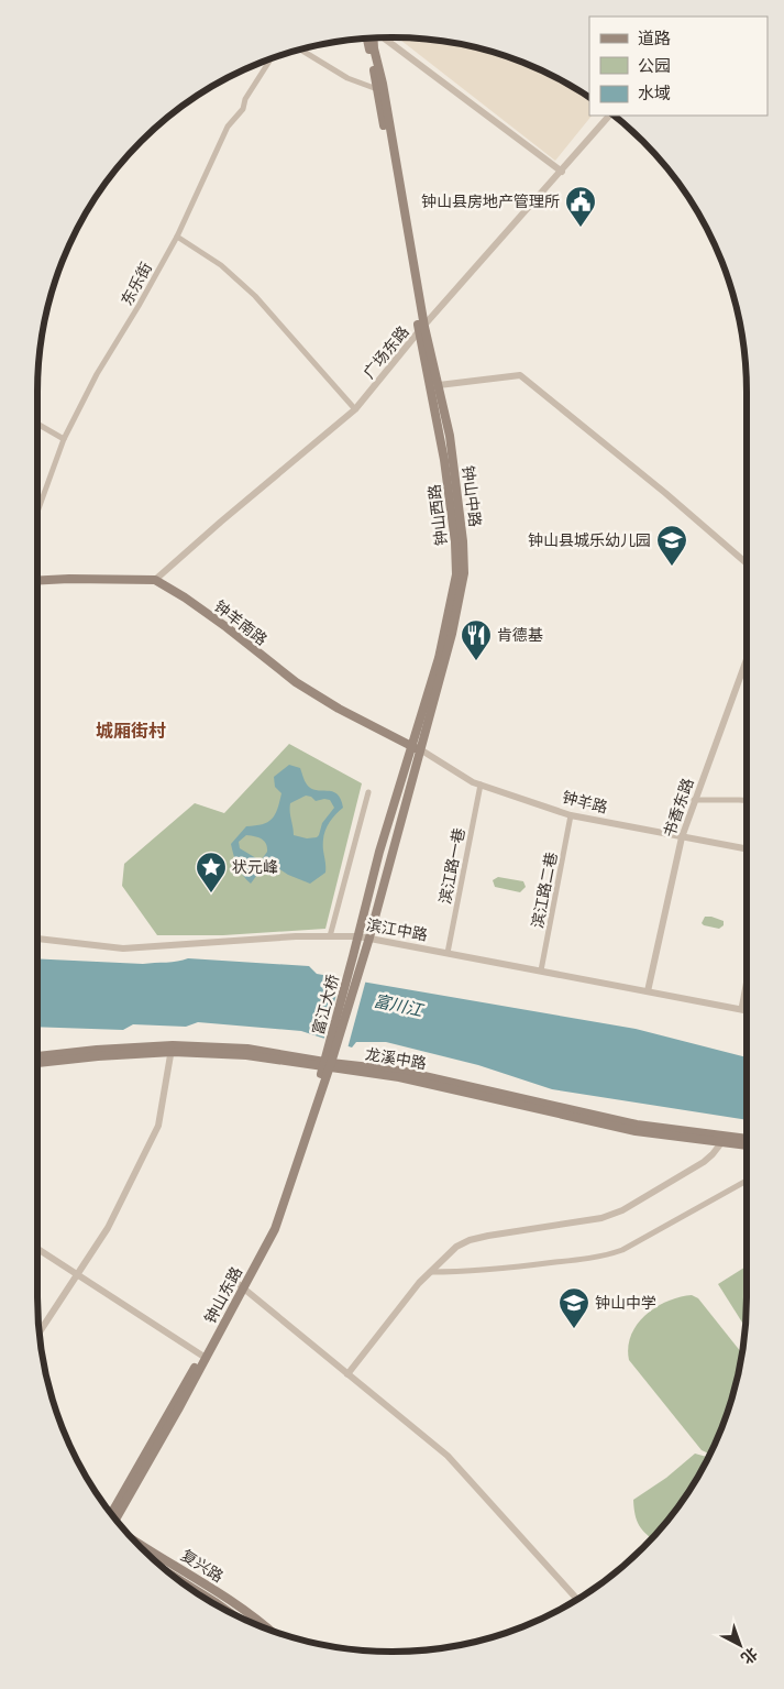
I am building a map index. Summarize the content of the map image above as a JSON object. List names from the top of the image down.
{
  "streets": {
    "main road": [
      "钟山中路",
      "钟山西路",
      "钟羊南路",
      "富江大桥",
      "龙溪中路",
      "钟山东路",
      "复兴路"
    ],
    "street": [
      "东乐街",
      "广场东路",
      "钟羊路",
      "书香东路",
      "滨江路一巷",
      "滨江路二巷",
      "滨江中路"
    ]
  },
  "crossings": [
    ["广场东路", "钟山中路"],
    ["广场东路", "钟山西路"],
    ["广场东路", "钟羊南路"],
    ["钟山中路", "钟山西路"],
    ["钟山中路", "钟羊南路"],
    ["钟山中路", "钟羊路"],
    ["钟山中路", "滨江中路"],
    ["钟山中路", "富江大桥"],
    ["钟山西路", "钟羊南路"],
    ["钟山西路", "钟羊路"],
    ["钟山西路", "滨江中路"],
    ["钟山西路", "富江大桥"],
    ["钟羊南路", "钟羊路"],
    ["钟羊路", "书香东路"],
    ["钟羊路", "滨江路一巷"],
    ["钟羊路", "滨江路二巷"],
    ["书香东路", "滨江中路"],
    ["滨江路一巷", "滨江中路"],
    ["滨江路二巷", "滨江中路"],
    ["富江大桥", "龙溪中路"],
    ["富江大桥", "钟山东路"],
    ["龙溪中路", "钟山东路"]
  ],
  "districts": ["城厢街村"],
  "water": ["富川江"],
  "places": {
    "public building": ["钟山县房地产管理所"],
    "school or university": ["钟山县城乐幼儿园", "钟山中学"],
    "restaurant": ["肯德基"],
    "place": ["状元峰"]
  },
  "legend": ["道路", "公园", "水域"],
  "north": "bottom right"
}
